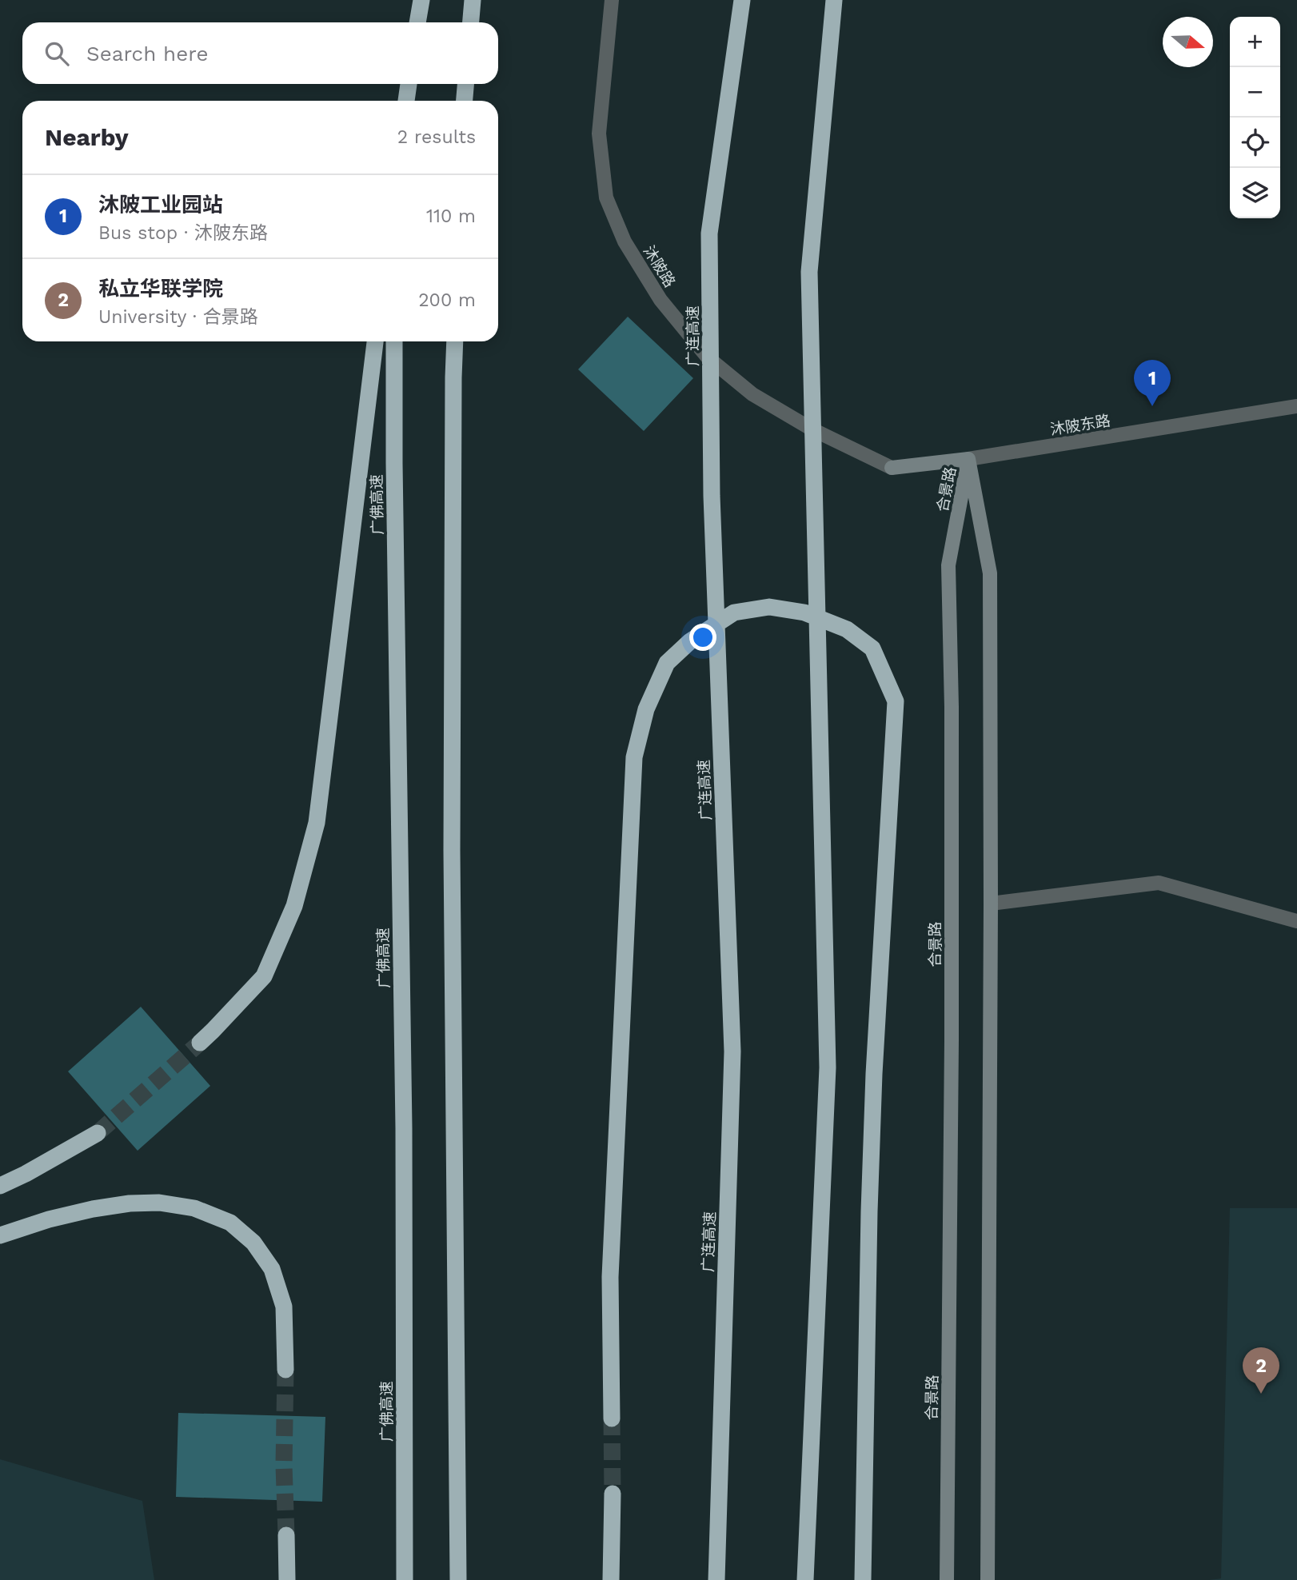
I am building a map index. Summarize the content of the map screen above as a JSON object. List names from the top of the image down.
{
  "streets": {
    "highway": ["广连高速", "广佛高速"],
    "street": ["沐陂路", "沐陂东路", "合景路"]
  },
  "crossings": [
    ["沐陂路", "沐陂东路"],
    ["沐陂路", "合景路"],
    ["沐陂东路", "合景路"]
  ],
  "north": "right",
  "page": {
    "map_buttons": ["+", "−"],
    "search": "Search here",
    "heading": ["Nearby", "2 results"],
    "list": [
      {
        "mark": "1",
        "name": "沐陂工业园站",
        "note": "Bus stop · 沐陂东路",
        "value": "110 m"
      },
      {
        "mark": "2",
        "name": "私立华联学院",
        "note": "University · 合景路",
        "value": "200 m"
      }
    ],
    "pins": ["1", "2"]
  }
}
